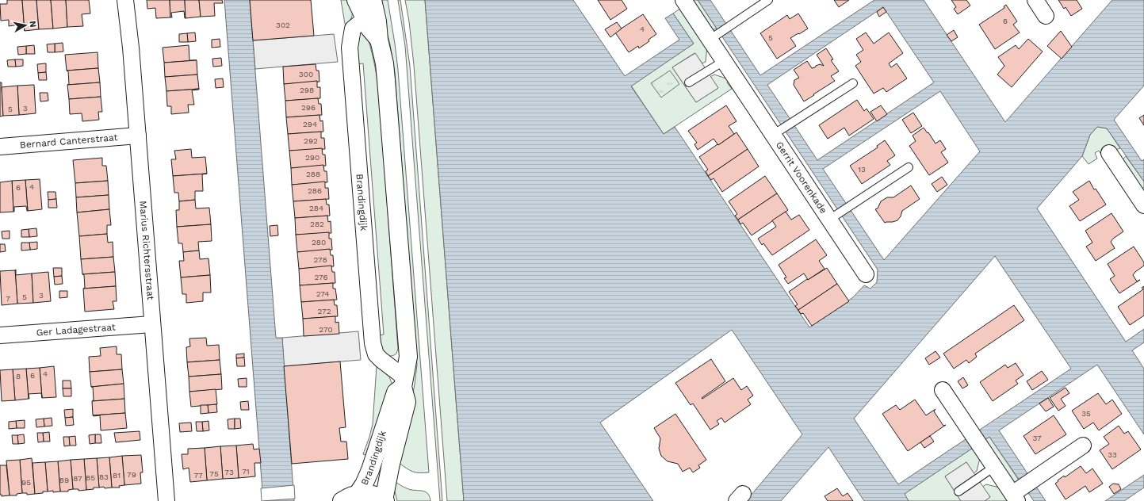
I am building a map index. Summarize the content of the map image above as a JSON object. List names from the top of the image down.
{
  "streets": {
    "street": [
      "Bernard Canterstraat",
      "Gerrit Voorenkade",
      "Brandingdijk",
      "Marius Richtersstraat",
      "Ger Ladagestraat"
    ]
  },
  "crossings": [
    ["Bernard Canterstraat", "Marius Richtersstraat"],
    ["Marius Richtersstraat", "Ger Ladagestraat"]
  ],
  "house_numbers": [
    "6",
    "302",
    "4",
    "5",
    "300",
    "298",
    "296",
    "3",
    "5",
    "294",
    "292",
    "290",
    "13",
    "288",
    "4",
    "6",
    "286",
    "284",
    "282",
    "280",
    "278",
    "276",
    "274",
    "3",
    "5",
    "7",
    "272",
    "270",
    "4",
    "6",
    "8",
    "35",
    "37",
    "33",
    "71",
    "73",
    "75",
    "79",
    "81",
    "77",
    "83",
    "85",
    "87",
    "89",
    "95"
  ],
  "north": "right"
}
